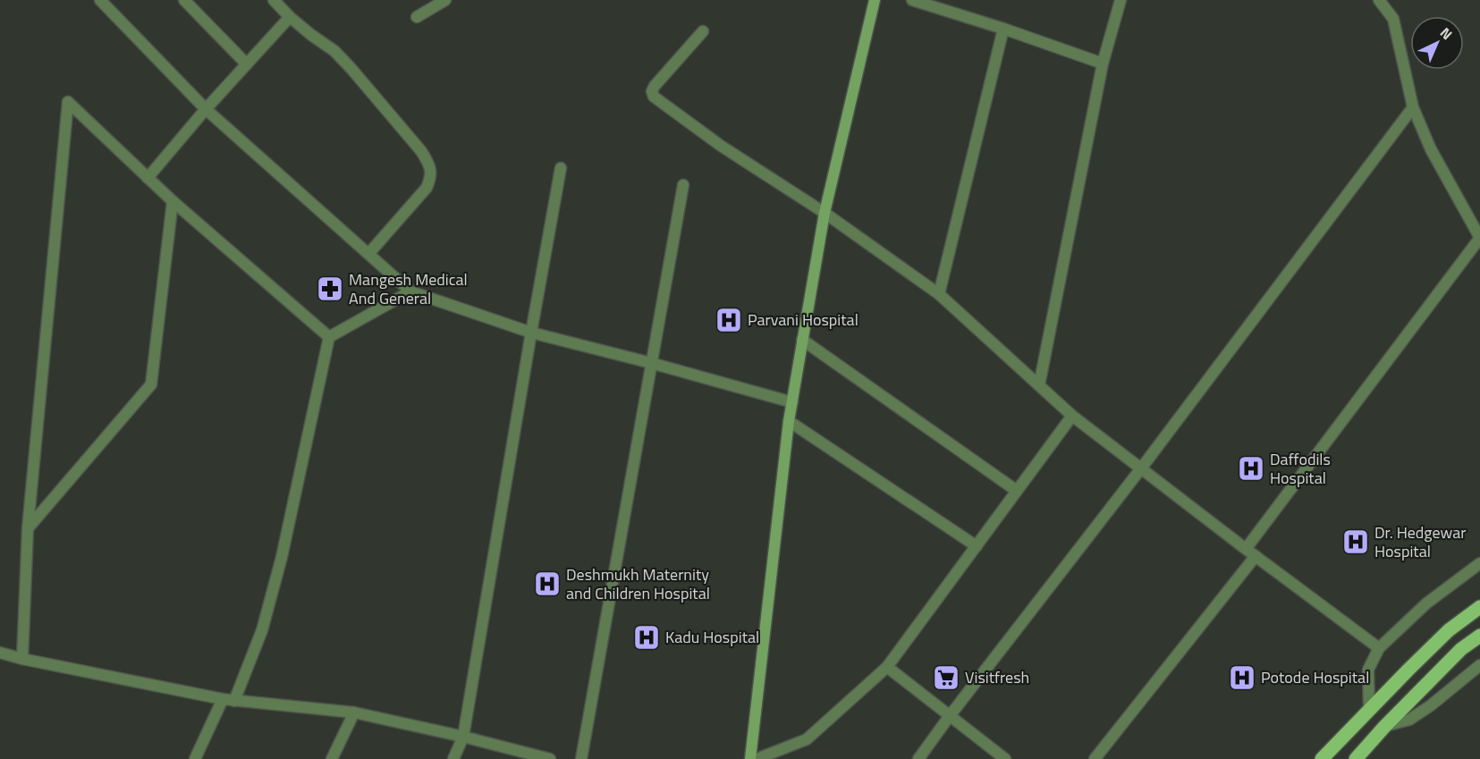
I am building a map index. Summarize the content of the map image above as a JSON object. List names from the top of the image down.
{
  "places": {
    "pharmacy": ["Mangesh Medical And General"],
    "hospital": [
      "Parvani Hospital",
      "Daffodils Hospital",
      "Dr. Hedgewar Hospital",
      "Deshmukh Maternity and Children Hospital",
      "Kadu Hospital",
      "Potode Hospital"
    ],
    "supermarket": ["Visitfresh"]
  },
  "north": "top right"
}
